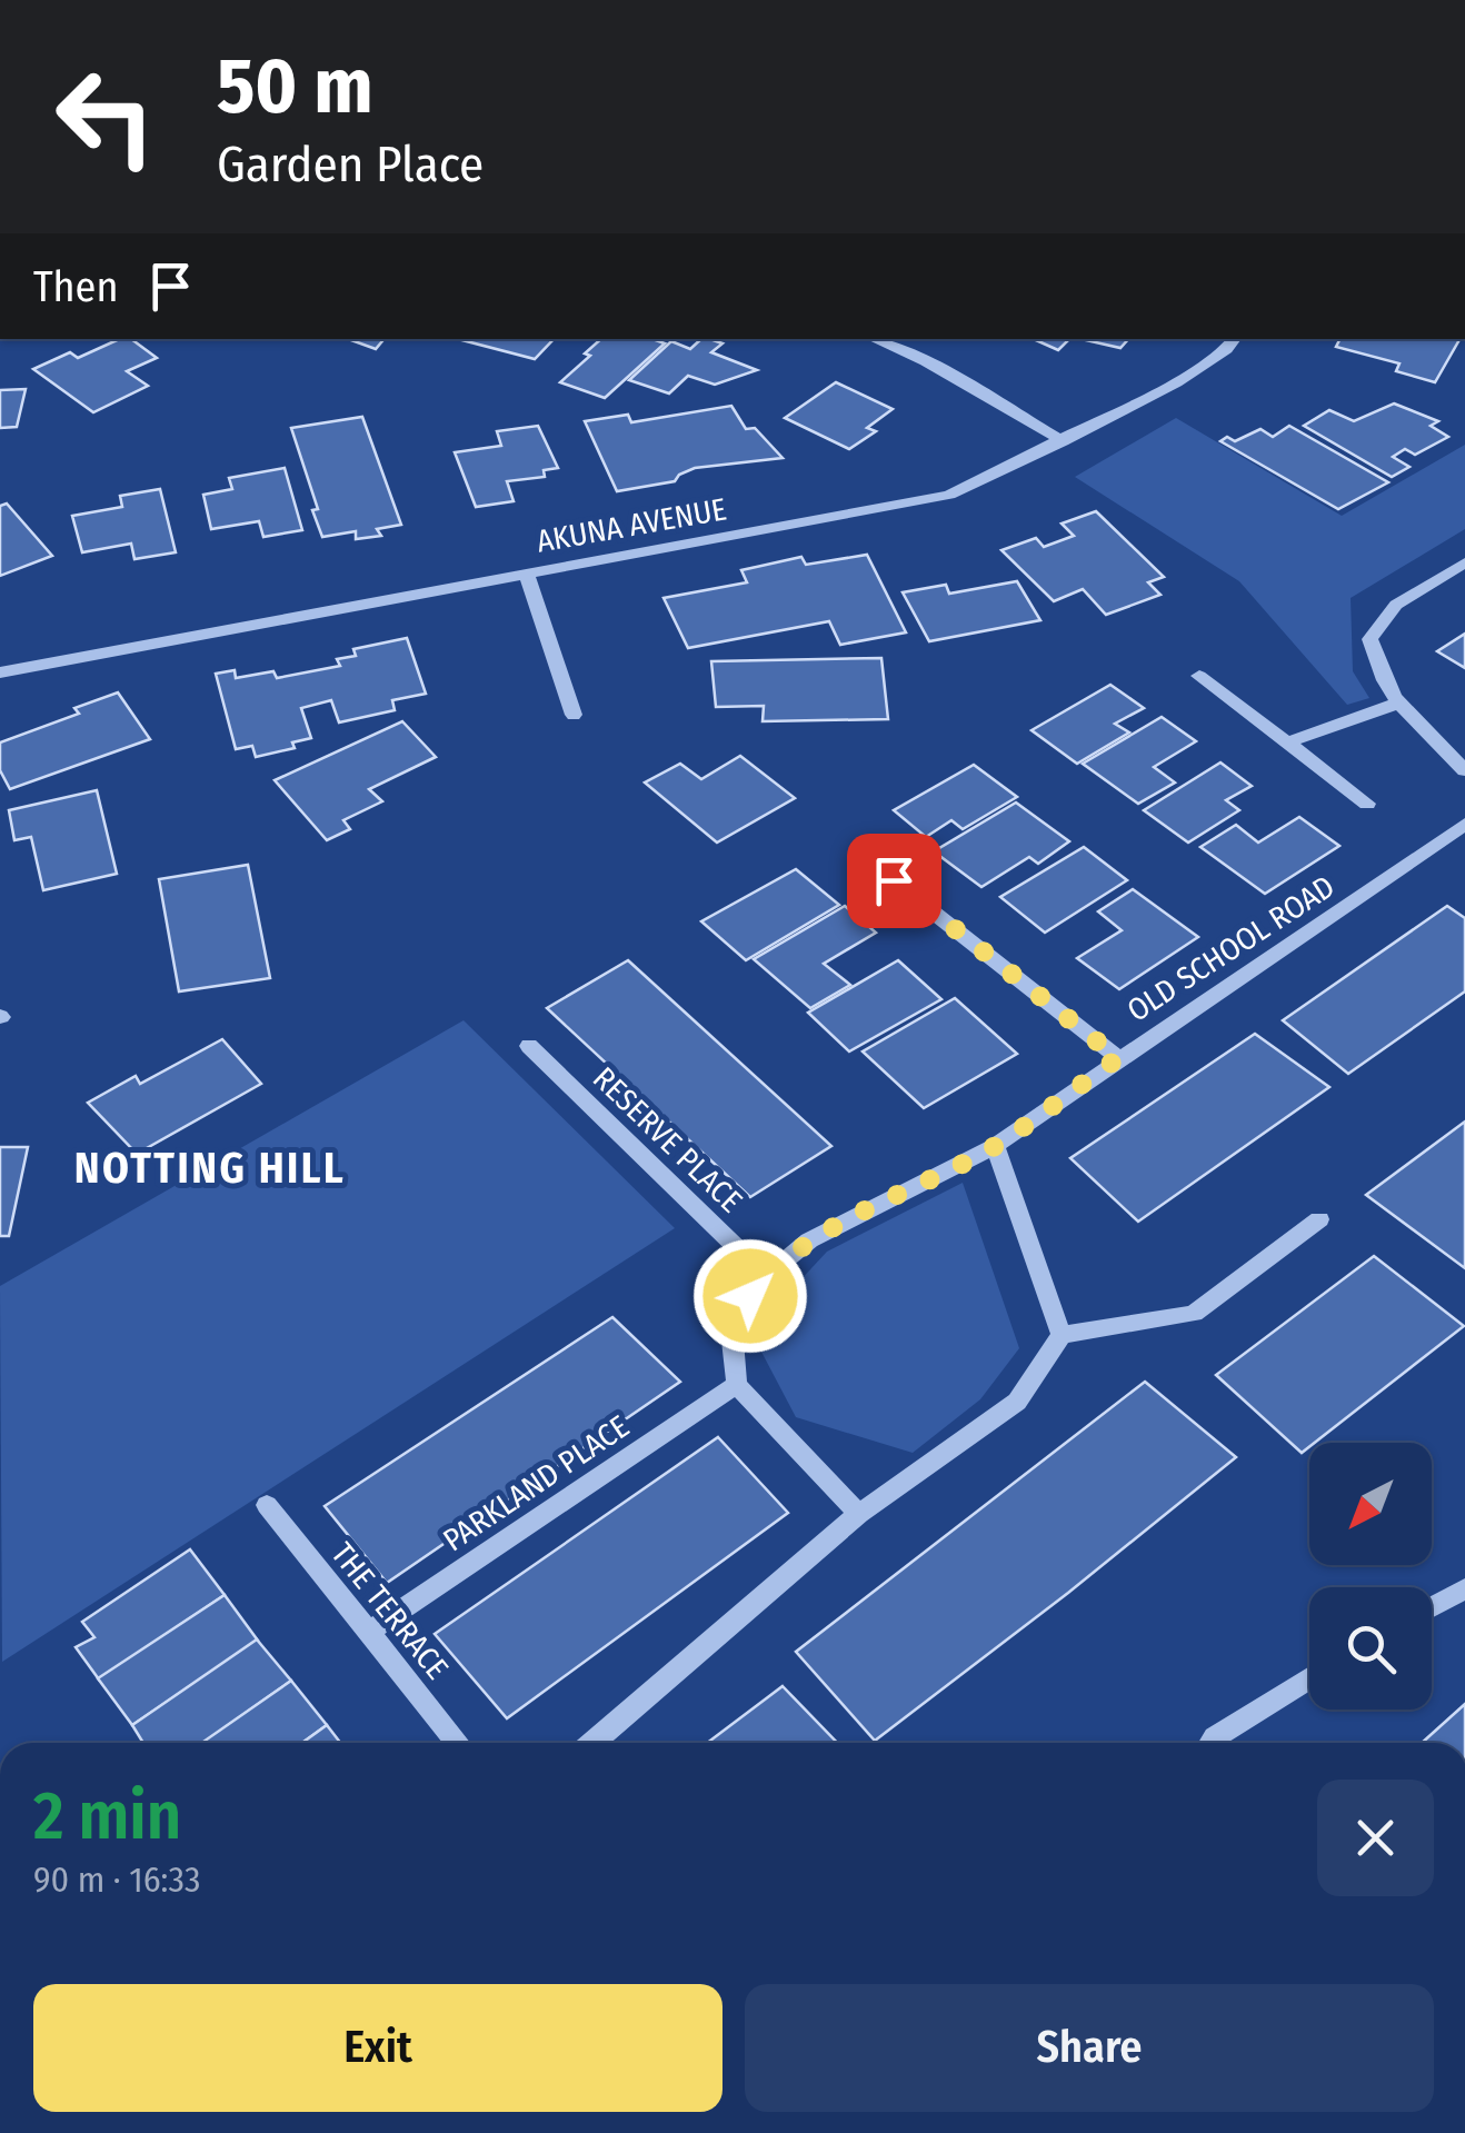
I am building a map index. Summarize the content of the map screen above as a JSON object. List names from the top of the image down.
{
  "streets": {
    "street": [
      "AKUNA AVENUE",
      "OLD SCHOOL ROAD",
      "RESERVE PLACE",
      "PARKLAND PLACE",
      "THE TERRACE"
    ]
  },
  "crossings": [
    ["OLD SCHOOL ROAD", "RESERVE PLACE"],
    ["OLD SCHOOL ROAD", "PARKLAND PLACE"],
    ["PARKLAND PLACE", "THE TERRACE"]
  ],
  "districts": ["NOTTING HILL"],
  "north": "bottom left",
  "page": {
    "turn": ["50 m", "Garden Place"],
    "then": "Then",
    "heading": ["2 min", "90 m · 16:33"],
    "buttons": ["Exit", "Share"]
  }
}
